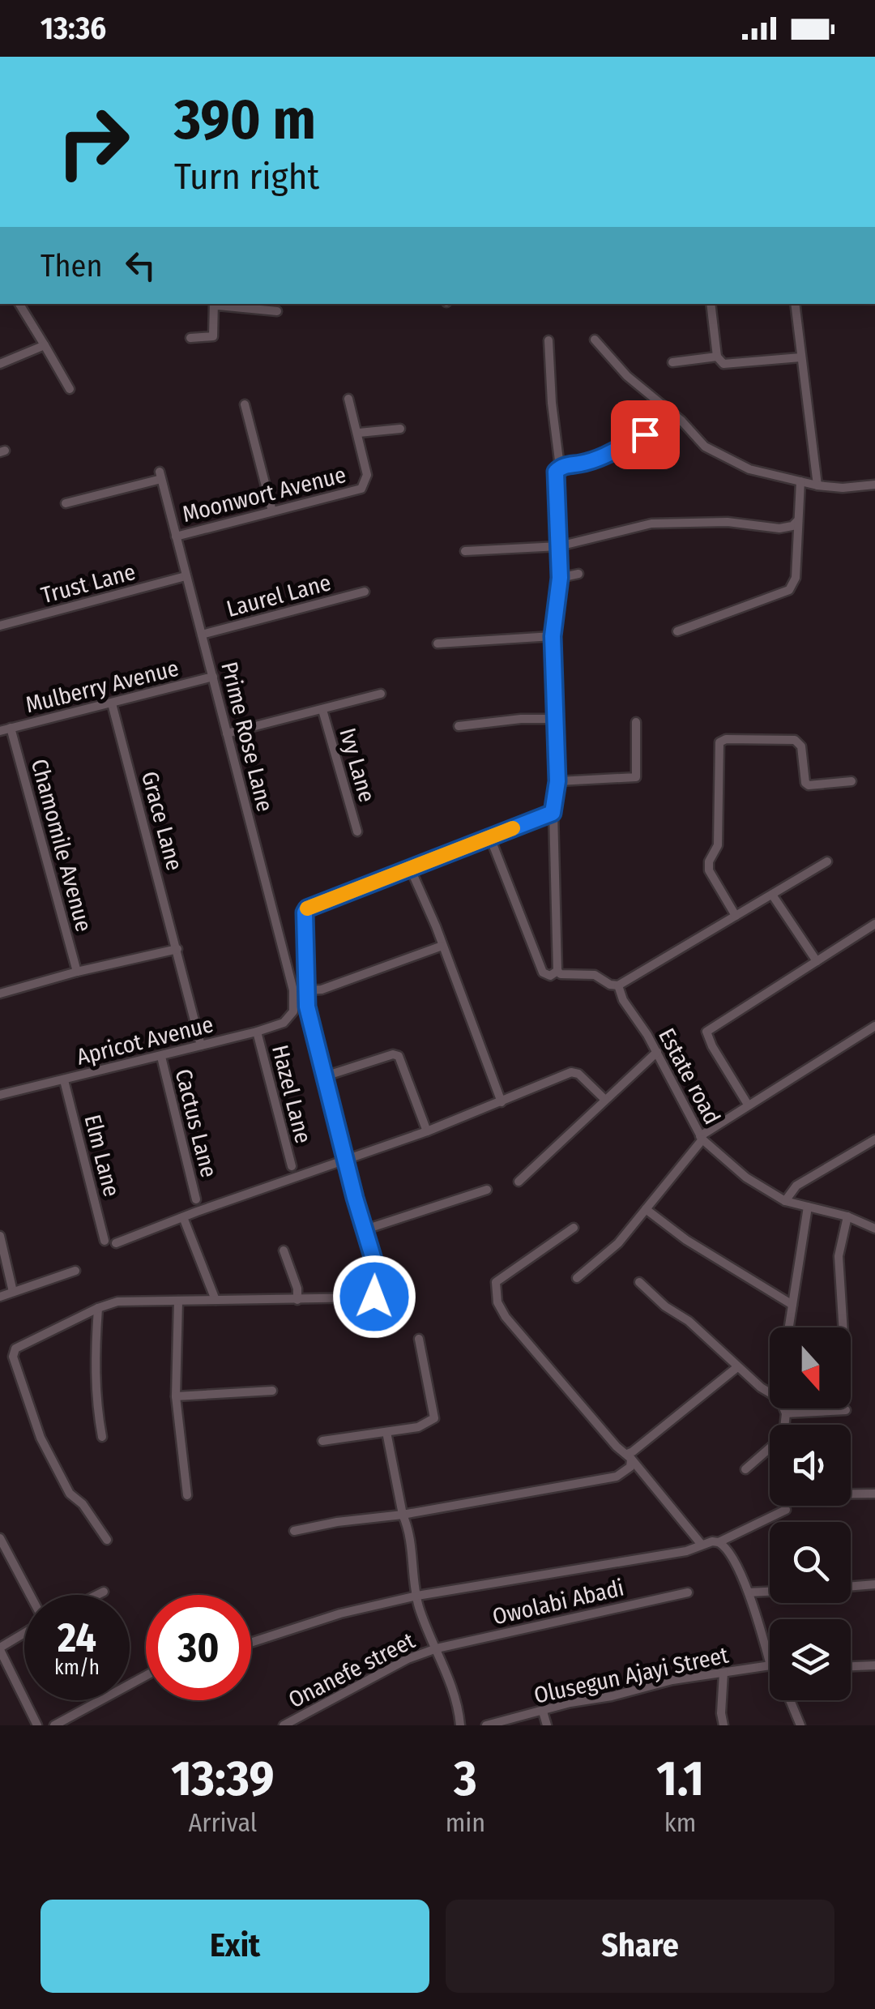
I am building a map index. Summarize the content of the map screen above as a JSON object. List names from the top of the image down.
{
  "streets": {
    "street": [
      "Moonwort Avenue",
      "Trust Lane",
      "Laurel Lane",
      "Mulberry Avenue",
      "Prime Rose Lane",
      "Ivy Lane",
      "Grace Lane",
      "Chamomile Avenue",
      "Apricot Avenue",
      "Estate road",
      "Hazel Lane",
      "Cactus Lane",
      "Elm Lane",
      "Owolabi Abadi",
      "Onanefe street",
      "Olusegun Ajayi Street"
    ]
  },
  "crossings": [
    ["Moonwort Avenue", "Prime Rose Lane"],
    ["Trust Lane", "Prime Rose Lane"],
    ["Laurel Lane", "Prime Rose Lane"],
    ["Mulberry Avenue", "Prime Rose Lane"],
    ["Mulberry Avenue", "Grace Lane"],
    ["Mulberry Avenue", "Chamomile Avenue"],
    ["Prime Rose Lane", "Apricot Avenue"],
    ["Grace Lane", "Apricot Avenue"],
    ["Apricot Avenue", "Hazel Lane"],
    ["Apricot Avenue", "Cactus Lane"],
    ["Apricot Avenue", "Elm Lane"],
    ["Owolabi Abadi", "Onanefe street"]
  ],
  "north": "bottom",
  "page": {
    "status": "13:36",
    "turn": ["390 m", "Turn right"],
    "then": "Then",
    "speed": "24 km/h",
    "limit": "30",
    "eta": [
      "13:39",
      "Arrival",
      "3",
      "min",
      "1.1",
      "km"
    ],
    "buttons": ["Exit", "Share"]
  }
}
